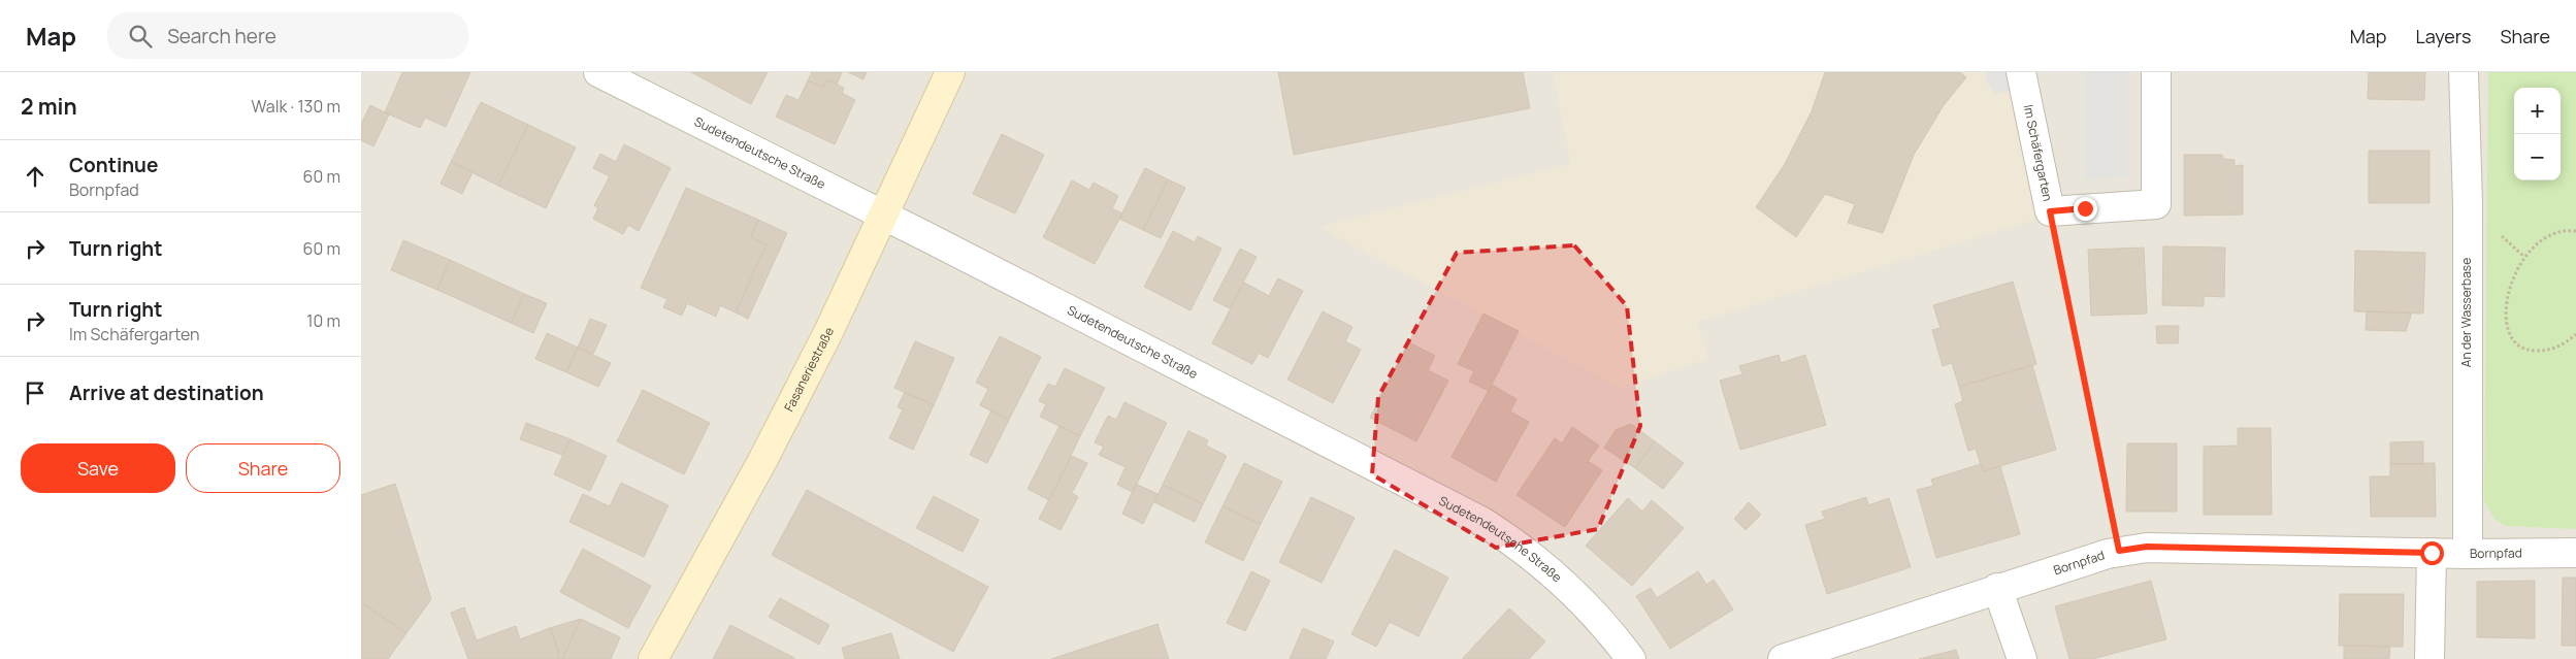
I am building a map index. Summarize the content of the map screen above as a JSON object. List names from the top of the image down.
{
  "streets": {
    "street": [
      "Sudetendeutsche Straße",
      "Im Schäfergarten",
      "An der Wasserbase",
      "Fasaneriestraße",
      "Bornpfad"
    ]
  },
  "crossings": [
    ["Sudetendeutsche Straße", "Fasaneriestraße"],
    ["An der Wasserbase", "Bornpfad"]
  ],
  "page": {
    "header": "Map",
    "search": "Search here",
    "nav": ["Map", "Layers", "Share"],
    "heading": ["2 min", "Walk · 130 m"],
    "map_buttons": ["+", "−"],
    "list": [
      ["Continue", "Bornpfad", "60 m"],
      ["Turn right", "60 m"],
      ["Turn right", "Im Schäfergarten", "10 m"],
      "Arrive at destination"
    ],
    "buttons": ["Save", "Share"]
  }
}
